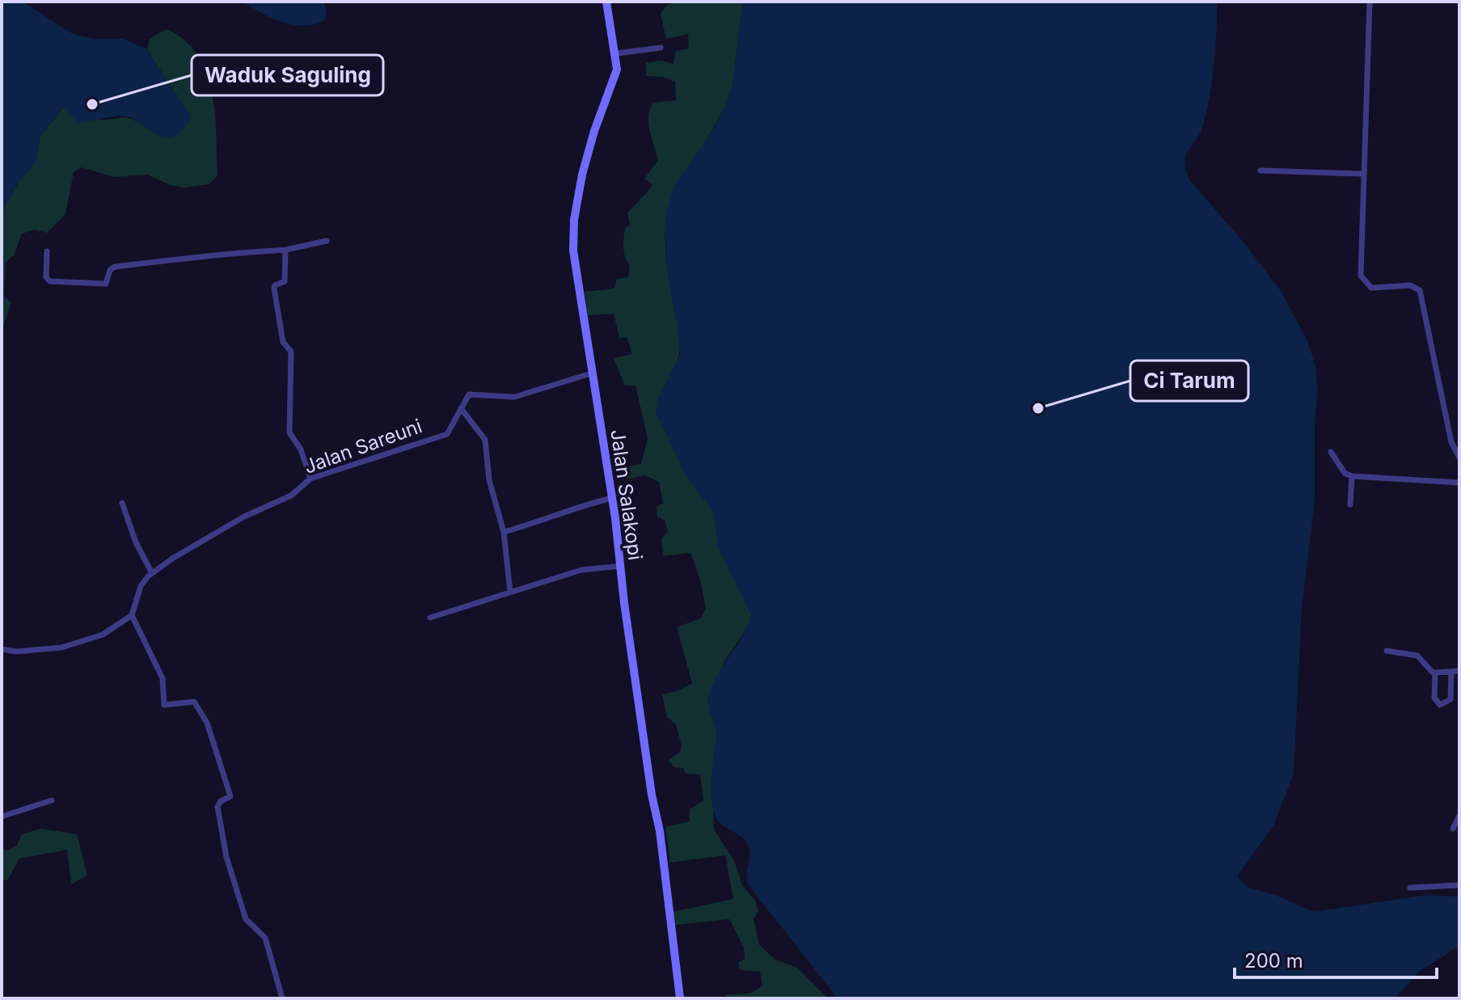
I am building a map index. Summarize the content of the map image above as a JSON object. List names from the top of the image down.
{
  "streets": {
    "street": ["Jalan Sareuni", "Jalan Salakopi"]
  },
  "places": ["Waduk Saguling", "Ci Tarum"],
  "scale_bar": "200 m"
}
